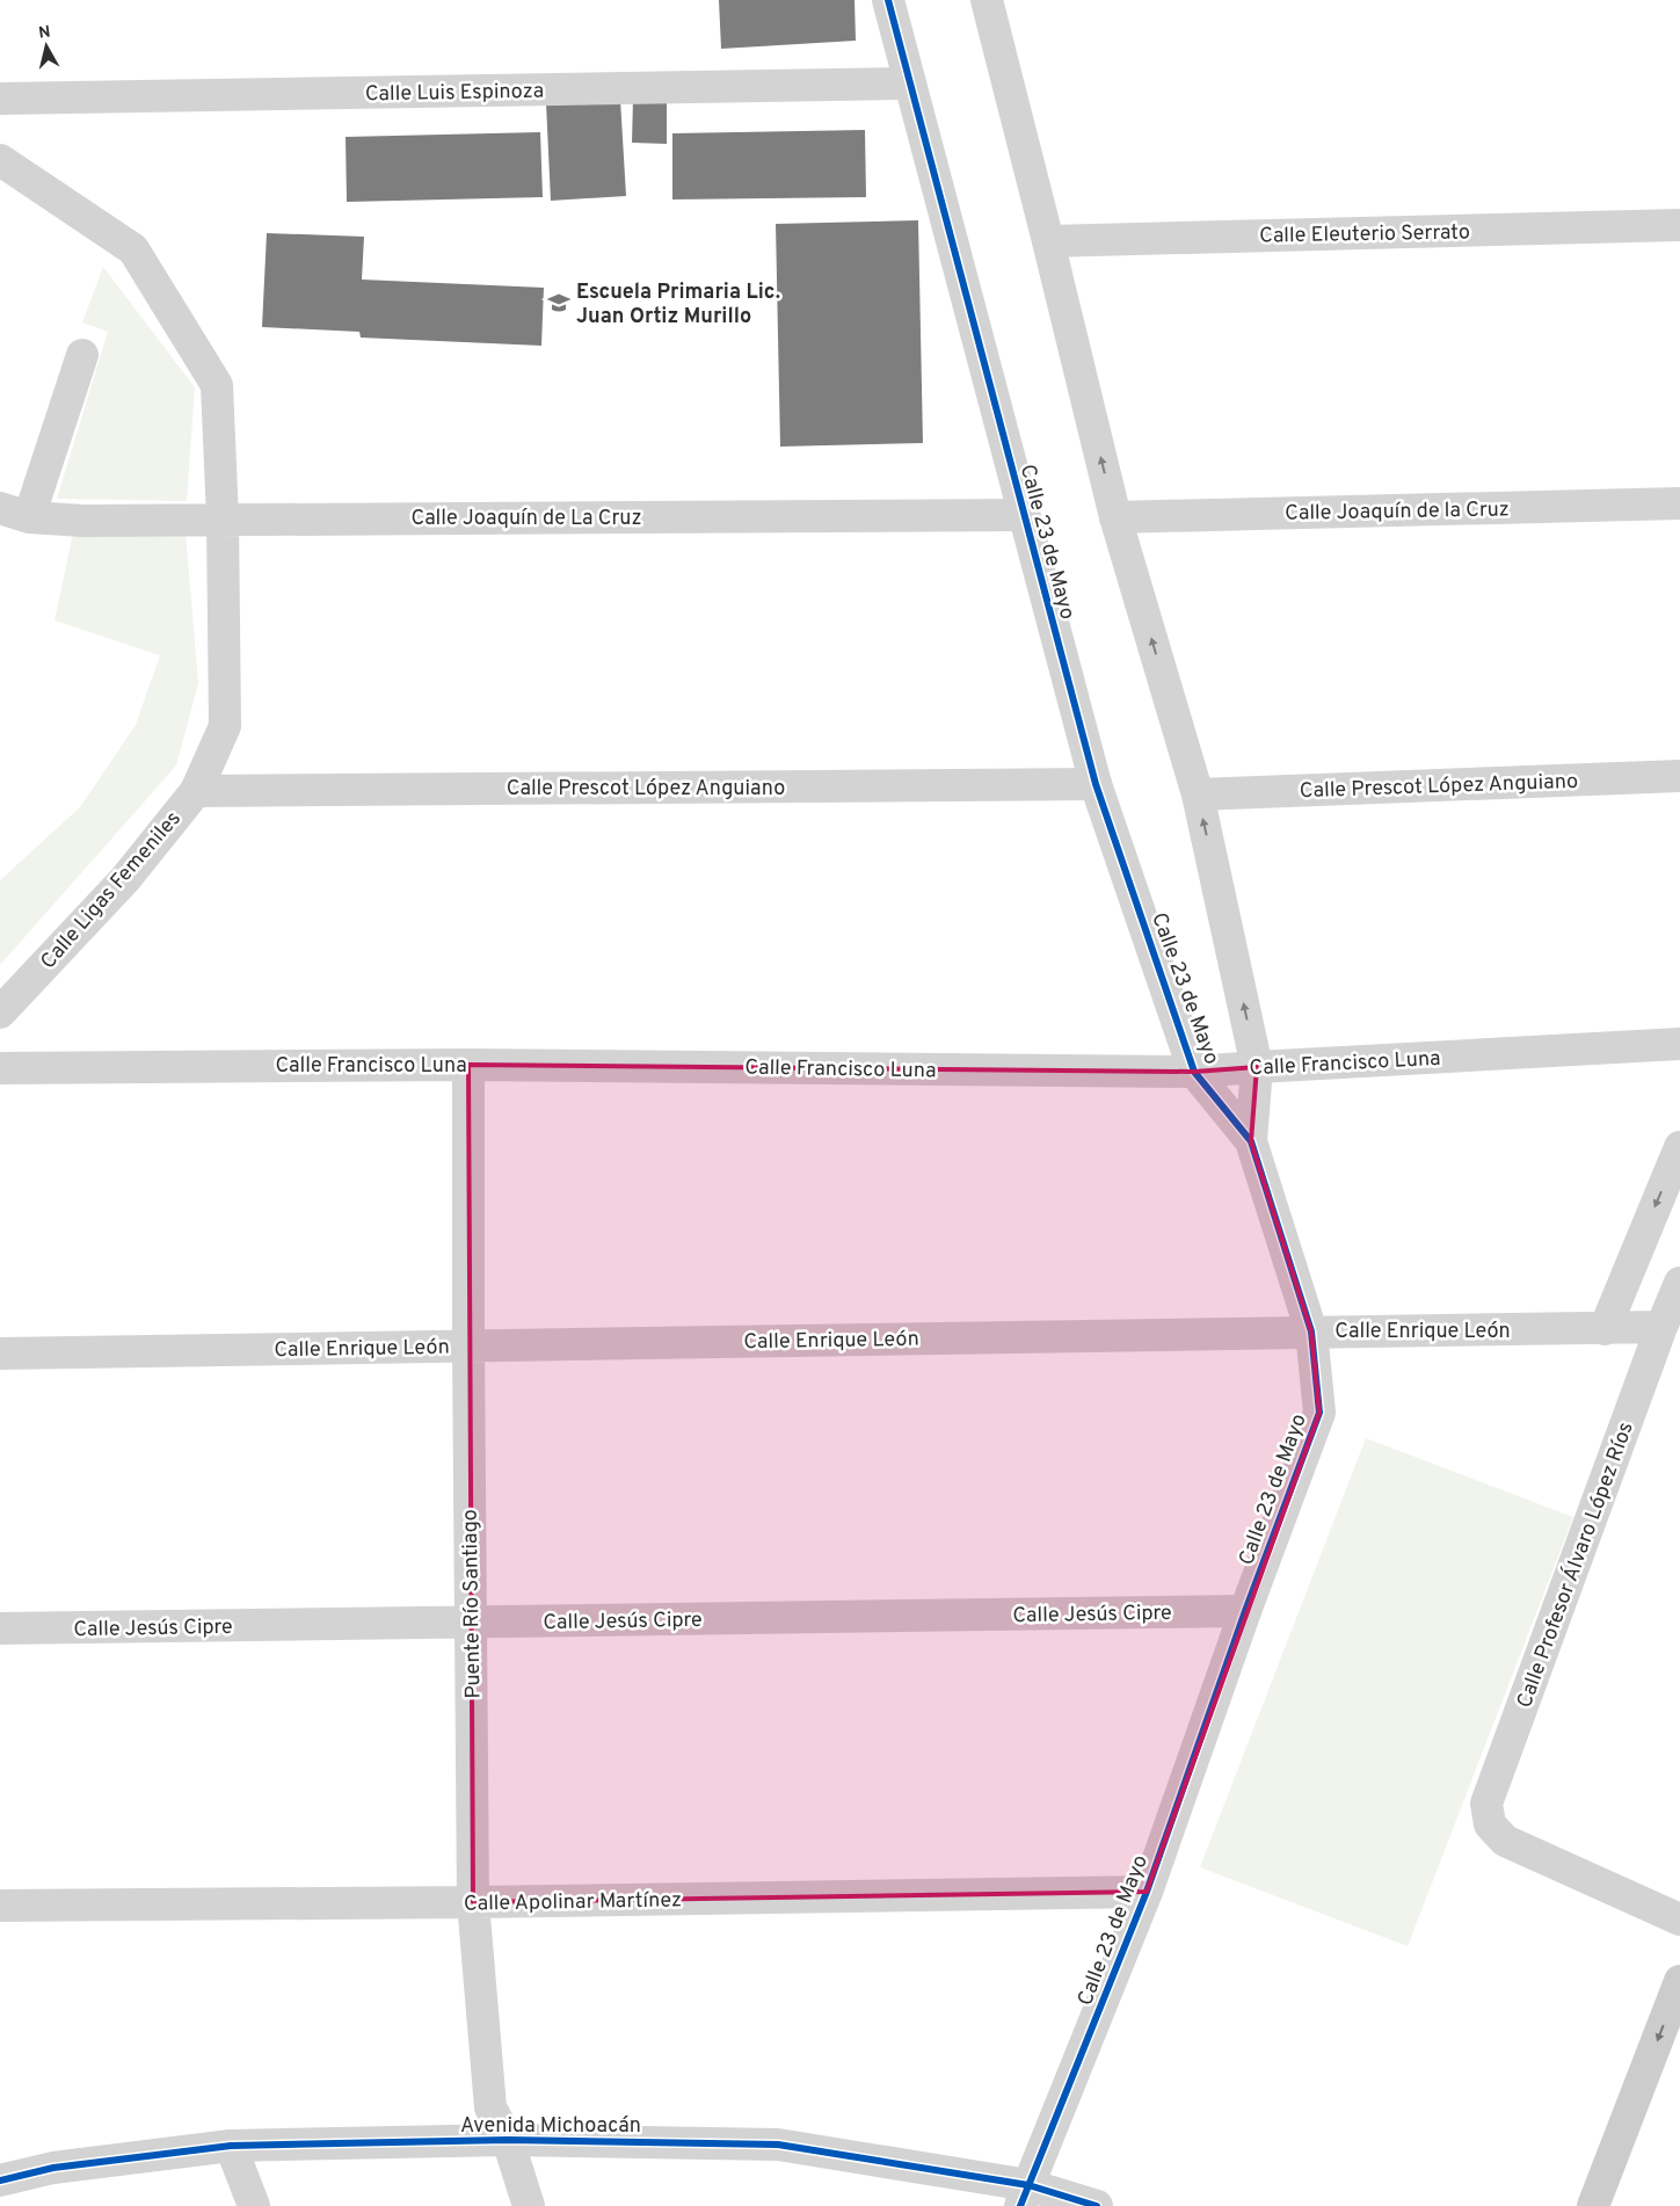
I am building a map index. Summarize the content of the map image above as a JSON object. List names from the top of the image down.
{
  "streets": {
    "street": [
      "Calle Luis Espinoza",
      "Calle Eleuterio Serrato",
      "Calle Joaquín de la Cruz",
      "Calle Joaquín de La Cruz",
      "Calle 23 de Mayo",
      "Calle Prescot López Anguiano",
      "Calle Ligas Femeniles",
      "Calle Francisco Luna",
      "Calle Enrique León",
      "Calle Profesor Álvaro López Ríos",
      "Puente Río Santiago",
      "Calle Jesús Cipre",
      "Calle Apolinar Martínez",
      "Avenida Michoacán"
    ]
  },
  "crossings": [
    ["Calle Luis Espinoza", "Calle 23 de Mayo"],
    ["Calle Eleuterio Serrato", "Calle 23 de Mayo"],
    ["Calle Joaquín de la Cruz", "Calle 23 de Mayo"],
    ["Calle Joaquín de La Cruz", "Calle 23 de Mayo"],
    ["Calle Joaquín de La Cruz", "Calle Ligas Femeniles"],
    ["Calle 23 de Mayo", "Calle Prescot López Anguiano"],
    ["Calle 23 de Mayo", "Calle Francisco Luna"],
    ["Calle 23 de Mayo", "Calle Enrique León"],
    ["Calle 23 de Mayo", "Calle Jesús Cipre"],
    ["Calle 23 de Mayo", "Calle Apolinar Martínez"],
    ["Calle 23 de Mayo", "Avenida Michoacán"],
    ["Calle Prescot López Anguiano", "Calle Ligas Femeniles"],
    ["Calle Francisco Luna", "Puente Río Santiago"],
    ["Calle Enrique León", "Calle Profesor Álvaro López Ríos"],
    ["Calle Enrique León", "Puente Río Santiago"],
    ["Puente Río Santiago", "Calle Jesús Cipre"],
    ["Puente Río Santiago", "Calle Apolinar Martínez"],
    ["Puente Río Santiago", "Avenida Michoacán"]
  ],
  "places": {
    "school or university": ["Escuela Primaria Lic. Juan Ortiz Murillo"]
  },
  "north": "top"
}
